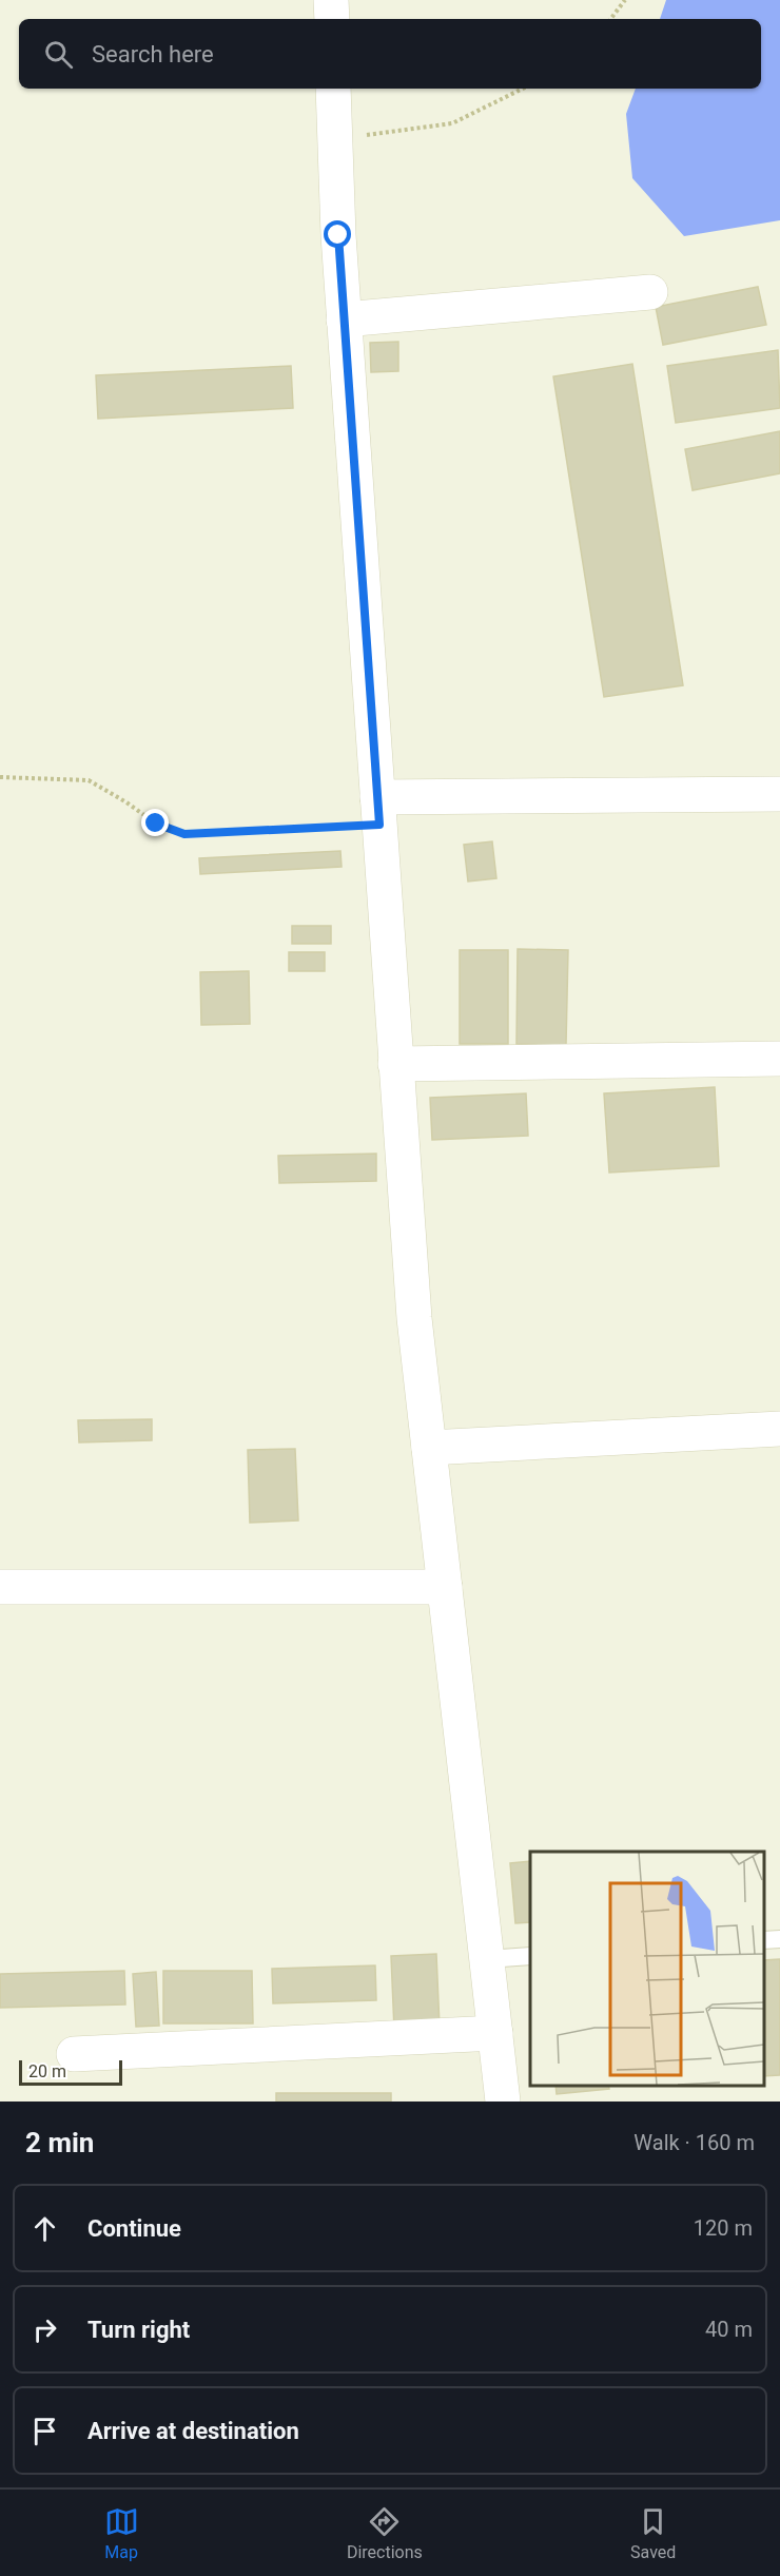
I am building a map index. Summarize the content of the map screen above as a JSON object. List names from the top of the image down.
{
  "scale_bar": "20 m",
  "page": {
    "search": "Search here",
    "scale": "20 m",
    "heading": ["2 min", "Walk · 160 m"],
    "list": [
      ["Continue", "120 m"],
      ["Turn right", "40 m"],
      "Arrive at destination"
    ],
    "nav": ["Map", "Directions", "Saved"]
  }
}
